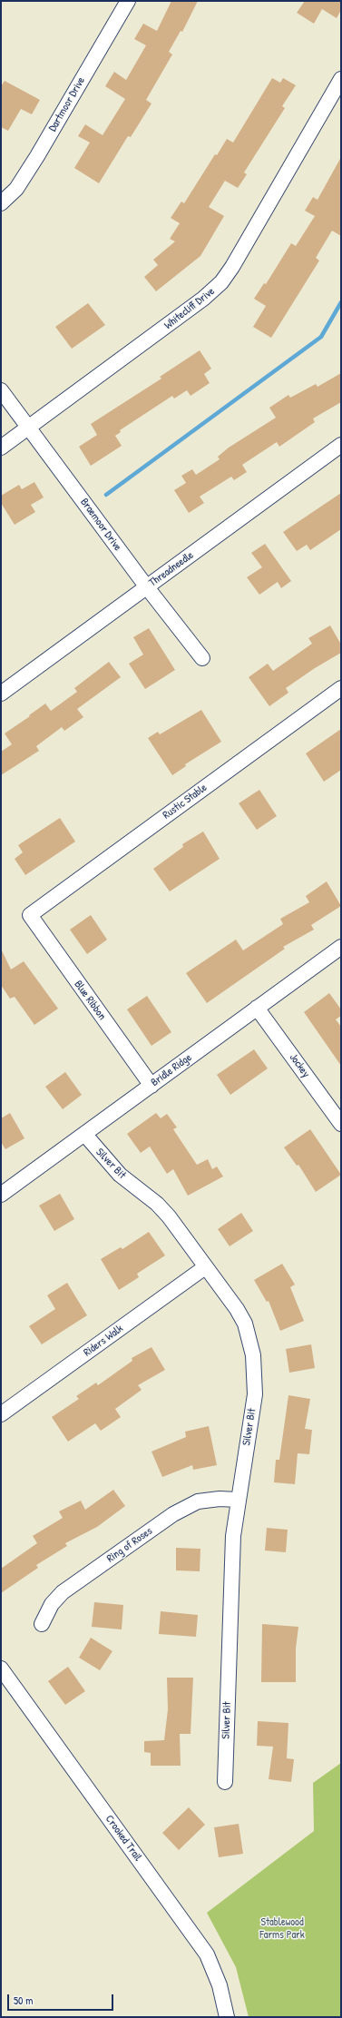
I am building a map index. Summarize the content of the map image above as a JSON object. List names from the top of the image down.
{
  "streets": {
    "street": [
      "Dartmoor Drive",
      "Whitecliff Drive",
      "Braemoor Drive",
      "Threadneedle",
      "Rustic Stable",
      "Blue Ribbon",
      "Jockey",
      "Bridle Ridge",
      "Silver Bit",
      "Riders Walk",
      "Ring of Roses",
      "Crooked Trail"
    ]
  },
  "crossings": [
    ["Whitecliff Drive", "Braemoor Drive"],
    ["Braemoor Drive", "Threadneedle"],
    ["Rustic Stable", "Blue Ribbon"],
    ["Blue Ribbon", "Bridle Ridge"],
    ["Jockey", "Bridle Ridge"],
    ["Bridle Ridge", "Silver Bit"],
    ["Silver Bit", "Riders Walk"],
    ["Silver Bit", "Ring of Roses"]
  ],
  "parks": ["Stablewood Farms Park"],
  "scale_bar": "50 m"
}
